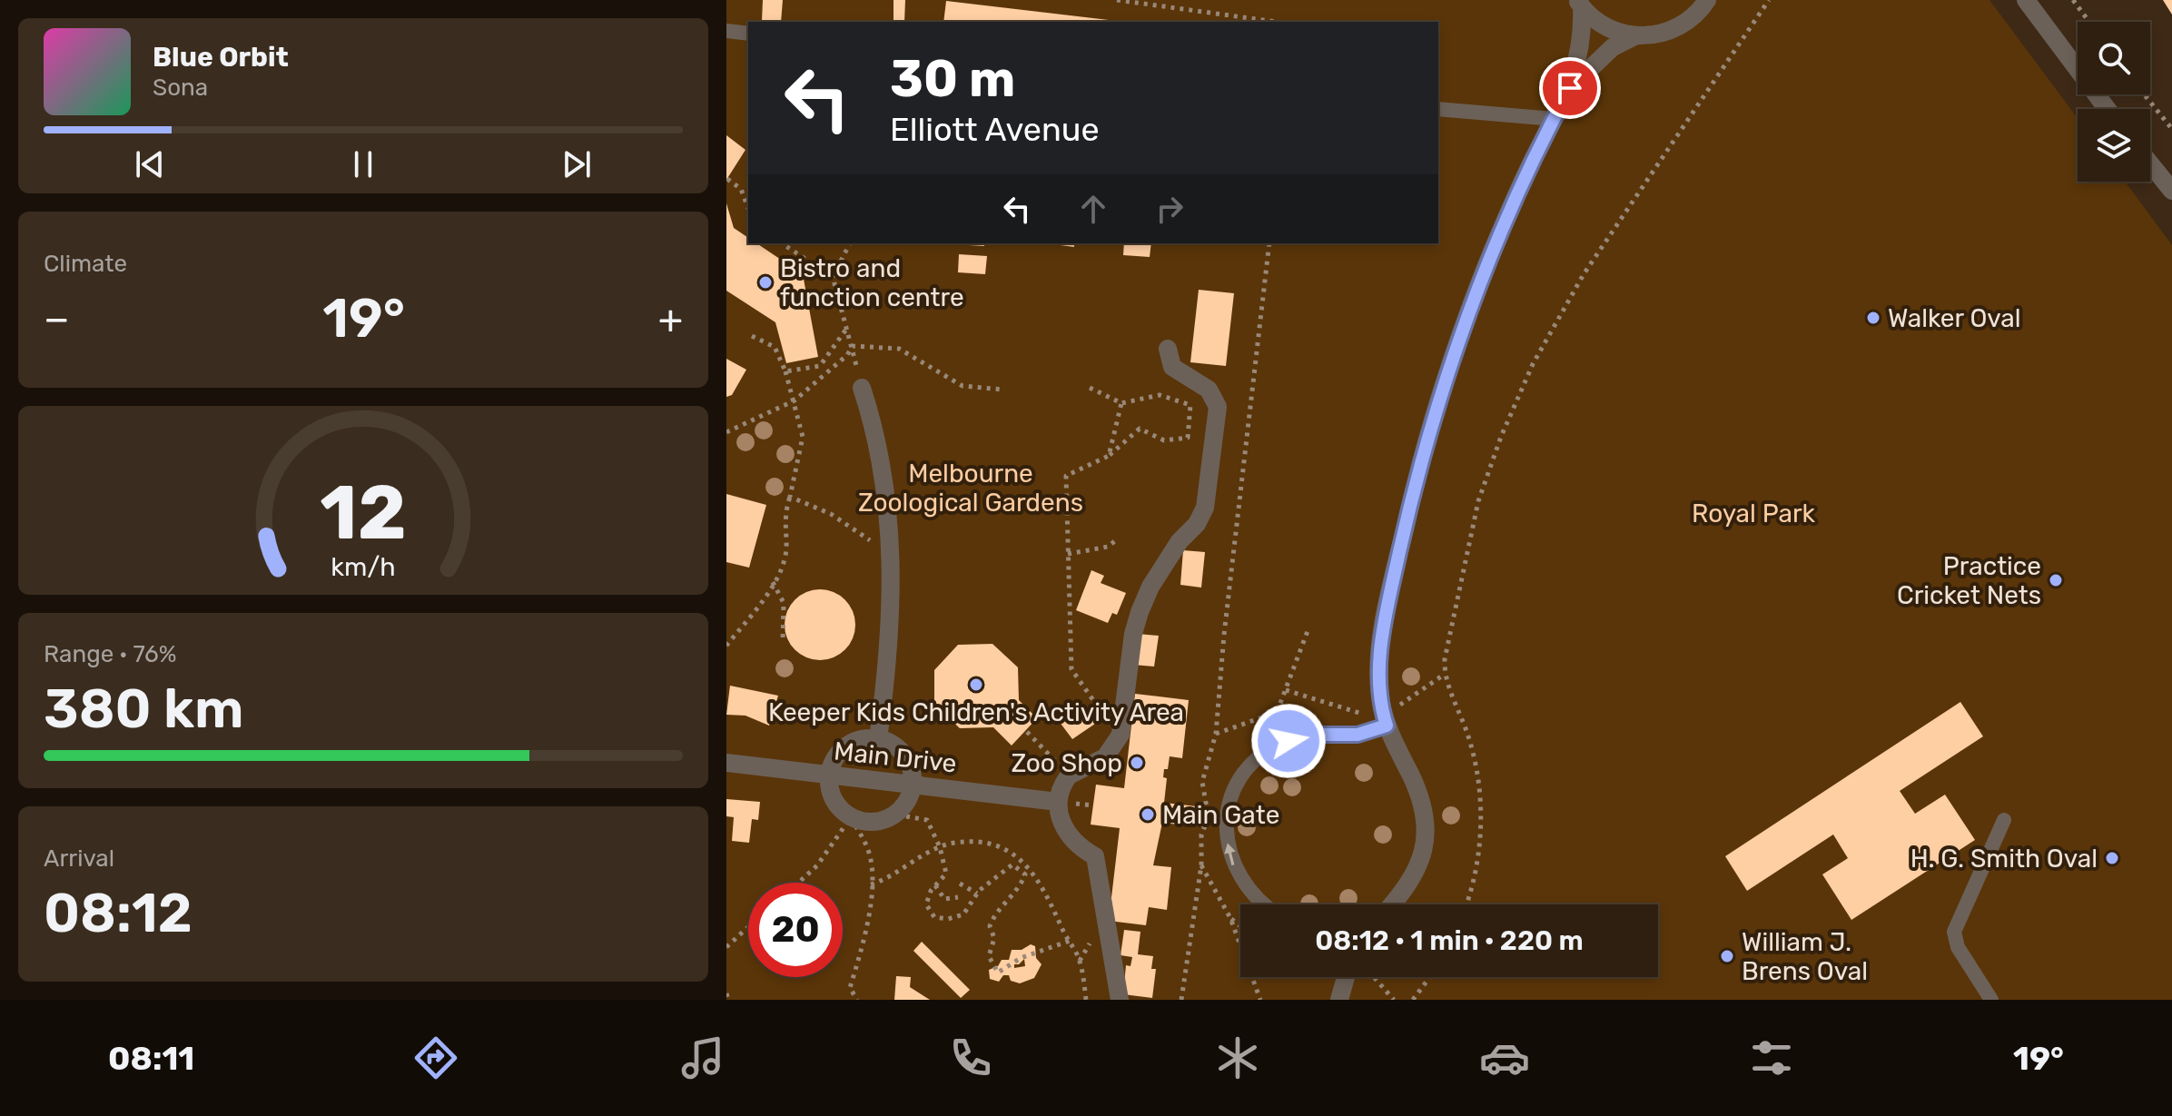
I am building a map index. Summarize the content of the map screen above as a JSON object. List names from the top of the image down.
{
  "streets": {
    "street": ["Main Drive"]
  },
  "parks": ["Melbourne Zoological Gardens", "Royal Park"],
  "places": [
    "Bistro and function centre",
    "Walker Oval",
    "Practice Cricket Nets",
    "Keeper Kids Children's Activity Area",
    "Zoo Shop",
    "Main Gate",
    "H. G. Smith Oval",
    "William J. Brens Oval"
  ],
  "page": {
    "turn": ["30 m", "Elliott Avenue"],
    "song": ["Blue Orbit", "Sona"],
    "tile": [
      "Climate",
      ["Range · 76%", "380 km"],
      ["Arrival", "08:12"]
    ],
    "heat": ["−", "19°", "+"],
    "limit": "20",
    "trip": "08:12 · 1 min · 220 m",
    "tabs": ["08:11", "19°"],
    "gauge": ["12", "km/h"]
  }
}
